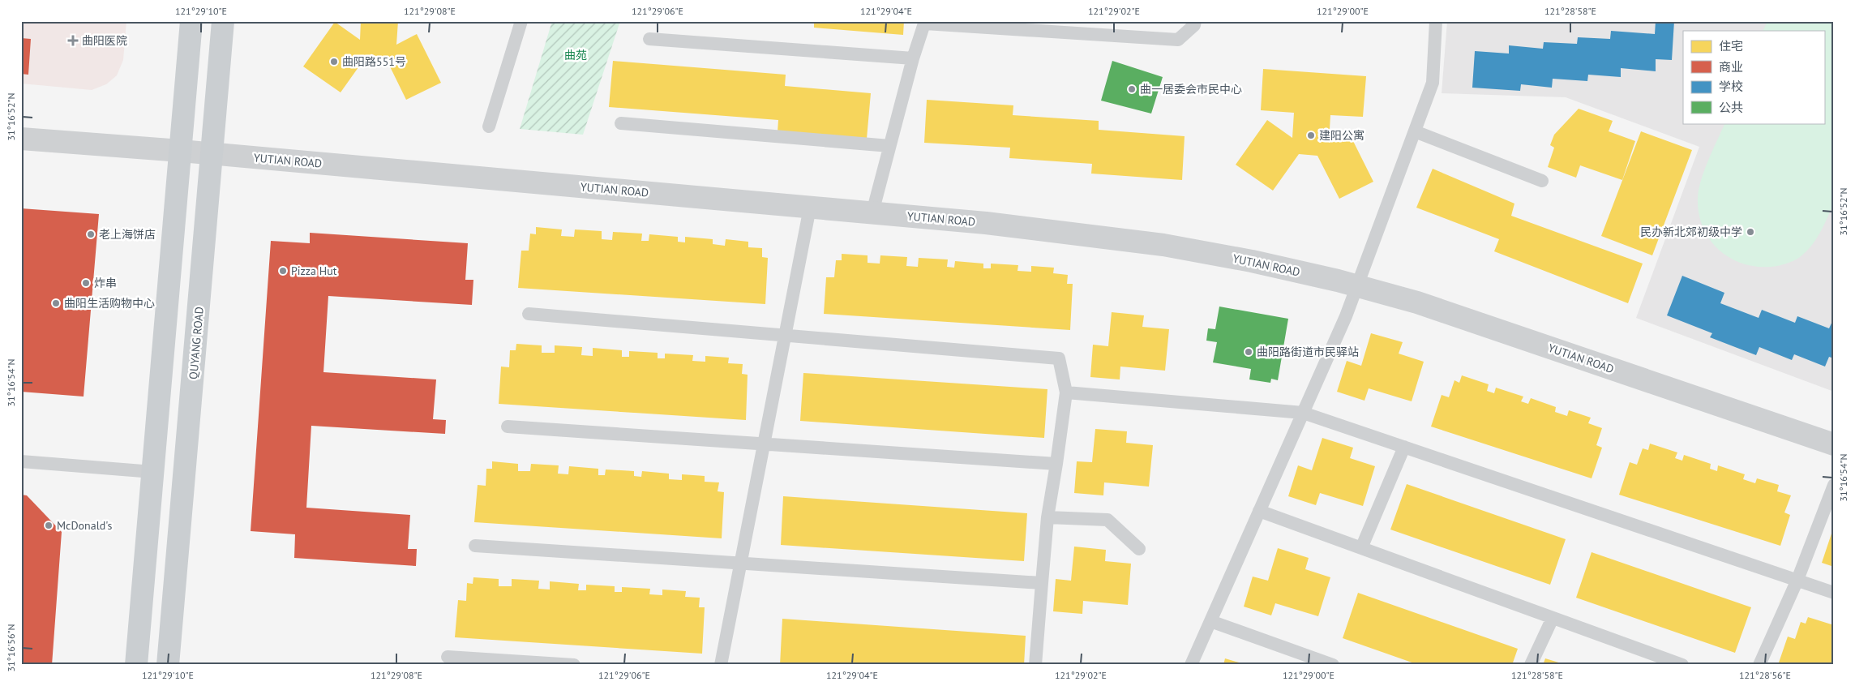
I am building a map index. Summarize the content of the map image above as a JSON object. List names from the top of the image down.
{
  "streets": {
    "main road": ["QUYANG ROAD"],
    "street": ["YUTIAN ROAD"]
  },
  "crossings": [
    ["YUTIAN ROAD", "QUYANG ROAD"]
  ],
  "parks": ["曲苑"],
  "places": {
    "health": ["曲阳医院"],
    "other": [
      "曲阳路551号",
      "曲一居委会市民中心",
      "建阳公寓",
      "民办新北郊初级中学",
      "老上海饼店",
      "Pizza Hut",
      "炸串",
      "曲阳生活购物中心",
      "曲阳路街道市民驿站",
      "McDonald's"
    ]
  },
  "legend": [
    "住宅",
    "商业",
    "学校",
    "公共"
  ],
  "coordinates": [
    "121°29'10\"E",
    "121°29'08\"E",
    "121°29'06\"E",
    "121°29'04\"E",
    "121°29'02\"E",
    "121°29'00\"E",
    "121°28'58\"E",
    "31°16'52\"N",
    "31°16'54\"N",
    "31°16'56\"N",
    "121°28'56\"E"
  ]
}
